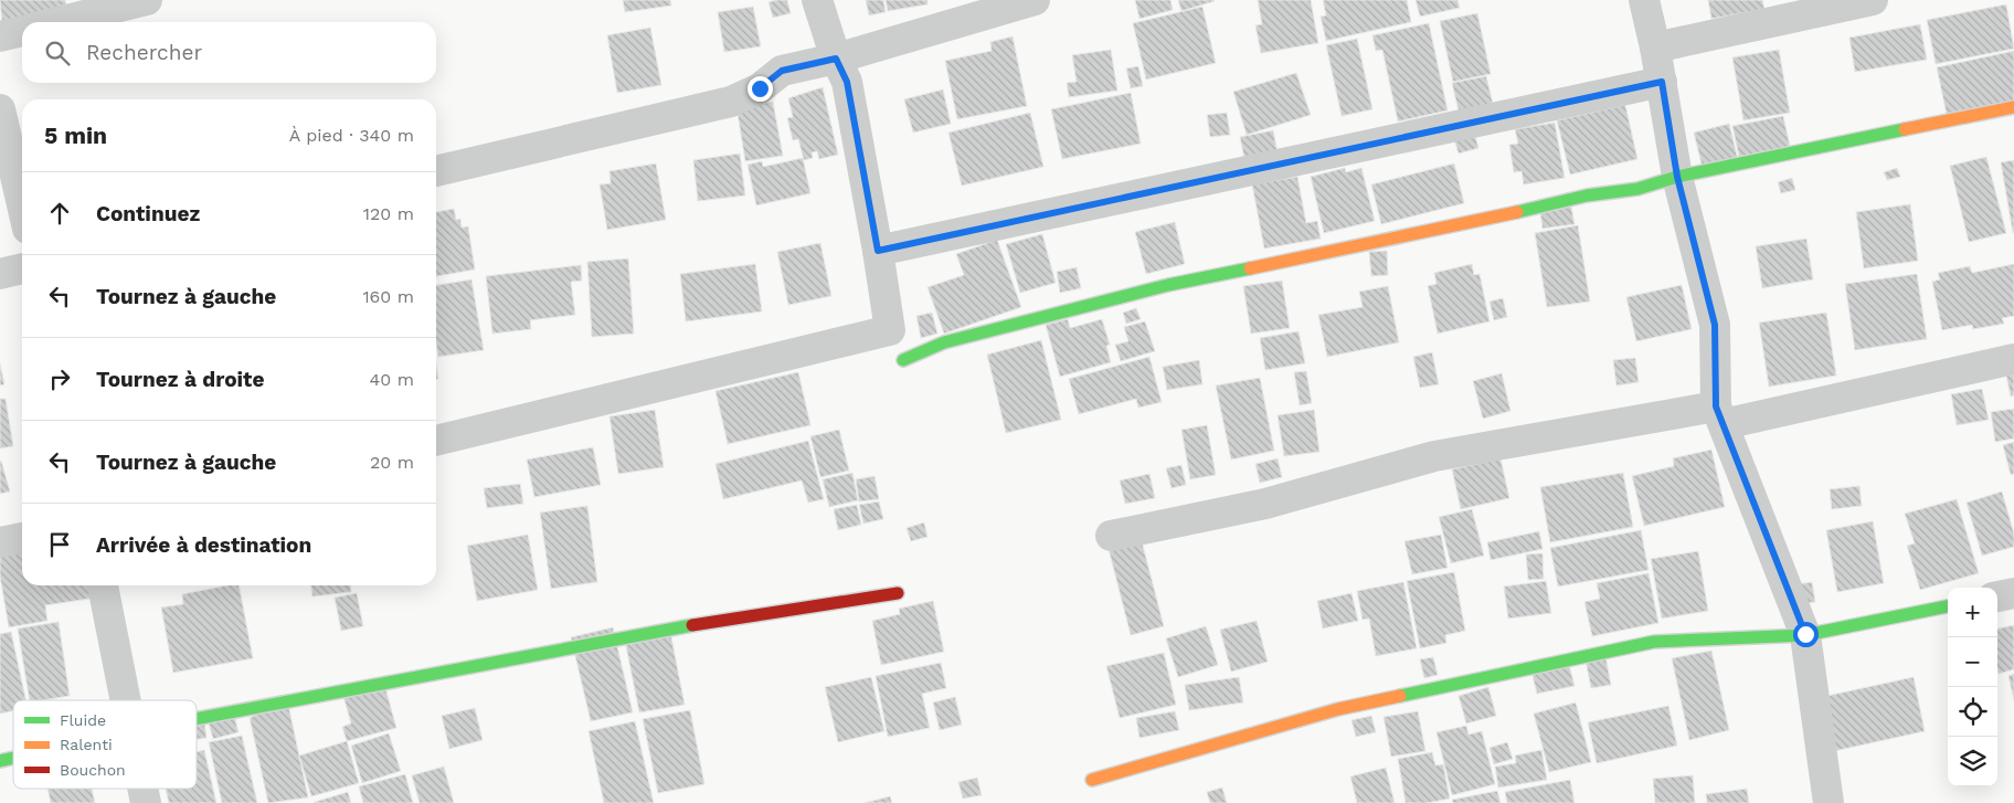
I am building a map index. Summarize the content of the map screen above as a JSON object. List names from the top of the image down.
{
  "legend": ["Fluide", "Ralenti", "Bouchon"],
  "page": {
    "search": "Rechercher",
    "heading": ["5 min", "À pied · 340 m"],
    "list": [
      ["Continuez", "120 m"],
      ["Tournez à gauche", "160 m"],
      ["Tournez à droite", "40 m"],
      ["Tournez à gauche", "20 m"],
      "Arrivée à destination"
    ],
    "map_buttons": ["+", "−"]
  }
}
